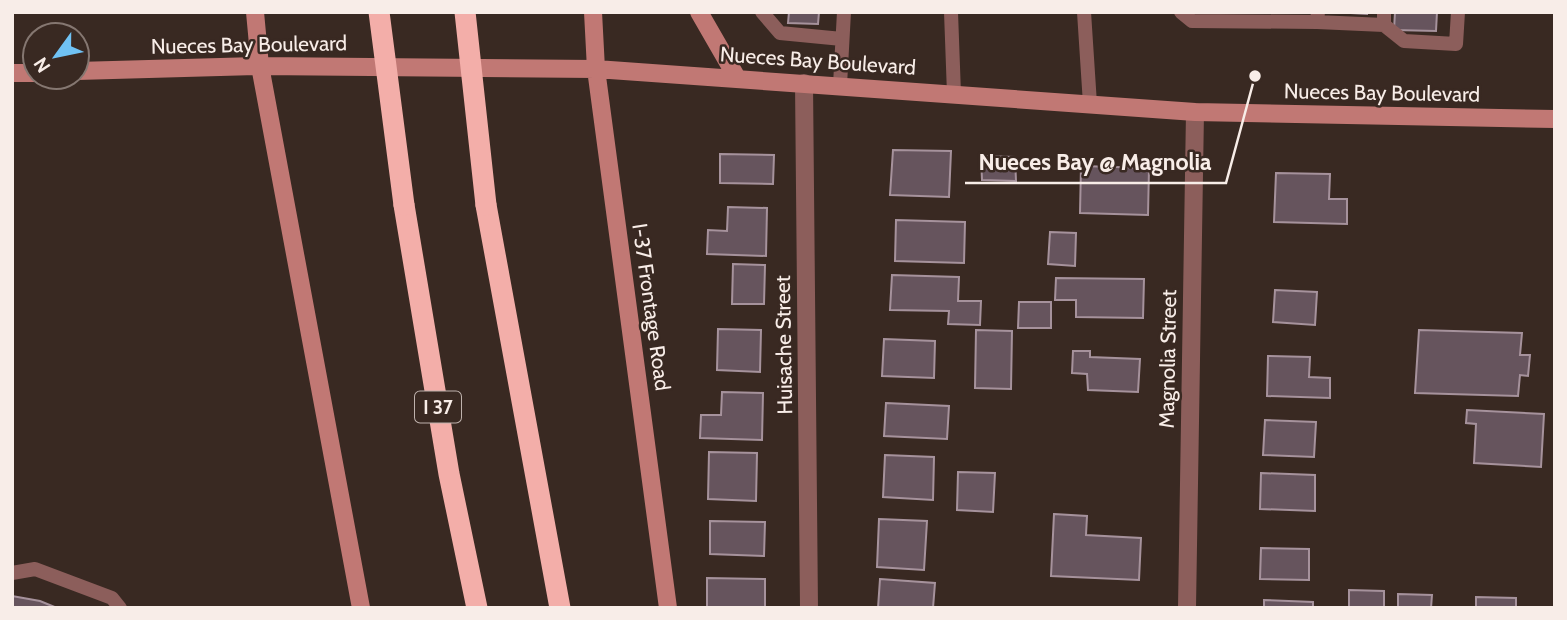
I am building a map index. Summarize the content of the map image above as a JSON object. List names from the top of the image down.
{
  "streets": {
    "highway": ["I 37"],
    "street": [
      "Nueces Bay Boulevard",
      "I-37 Frontage Road",
      "Huisache Street",
      "Magnolia Street"
    ]
  },
  "crossings": [
    ["Nueces Bay Boulevard", "I-37 Frontage Road"],
    ["Nueces Bay Boulevard", "Huisache Street"],
    ["Nueces Bay Boulevard", "Magnolia Street"]
  ],
  "places": ["Nueces Bay @ Magnolia"],
  "north": "bottom left"
}
